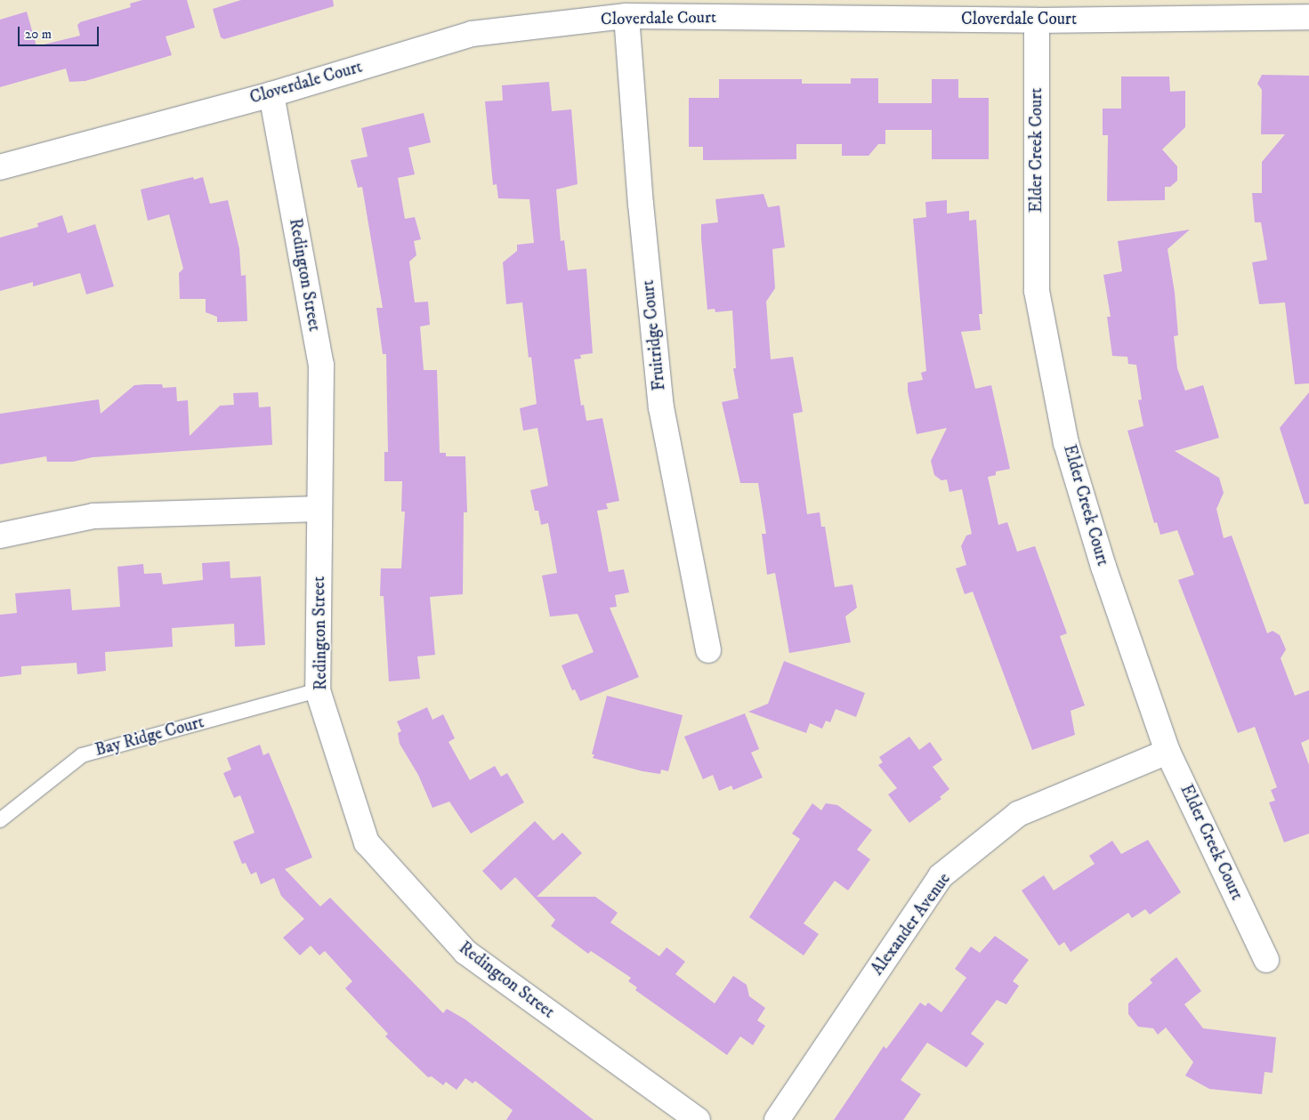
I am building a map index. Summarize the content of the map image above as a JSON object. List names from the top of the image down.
{
  "streets": {
    "street": [
      "Cloverdale Court",
      "Elder Creek Court",
      "Redington Street",
      "Fruitridge Court",
      "Alexander Avenue"
    ],
    "lane": ["Bay Ridge Court"]
  },
  "crossings": [
    ["Cloverdale Court", "Elder Creek Court"],
    ["Cloverdale Court", "Redington Street"],
    ["Cloverdale Court", "Fruitridge Court"],
    ["Elder Creek Court", "Alexander Avenue"],
    ["Redington Street", "Bay Ridge Court"]
  ],
  "scale_bar": "20 m"
}
